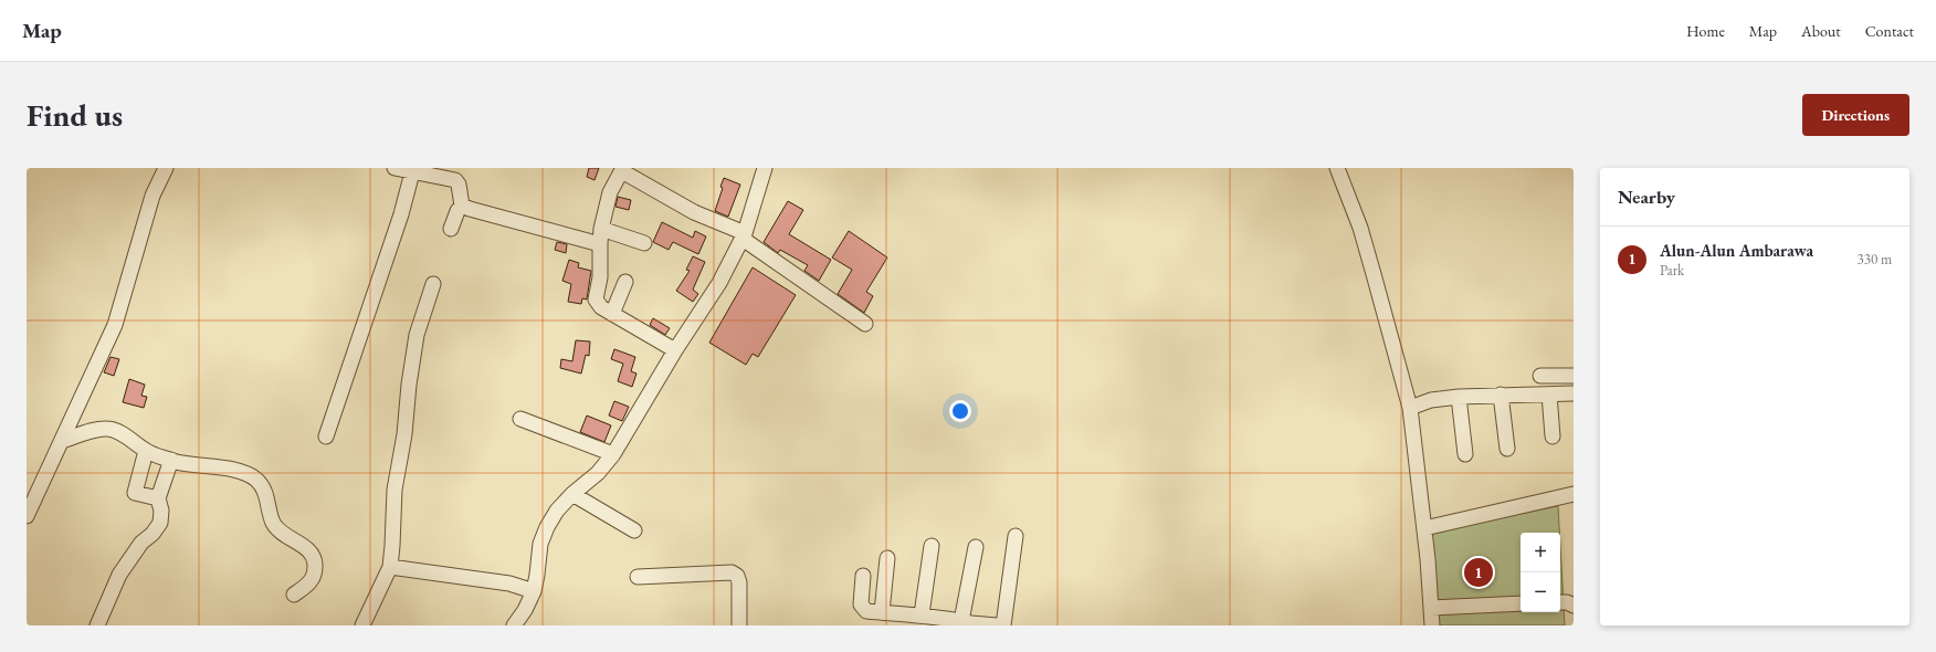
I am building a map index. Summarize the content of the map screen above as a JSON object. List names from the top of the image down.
{
  "page": {
    "header": "Map",
    "nav": [
      "Home",
      "Map",
      "About",
      "Contact"
    ],
    "buttons": "Directions",
    "title": "Find us",
    "heading": "Nearby",
    "list": [
      {
        "mark": "1",
        "name": "Alun-Alun Ambarawa",
        "note": "Park",
        "value": "330 m"
      }
    ],
    "map_buttons": ["+", "−"],
    "pins": "1"
  }
}
